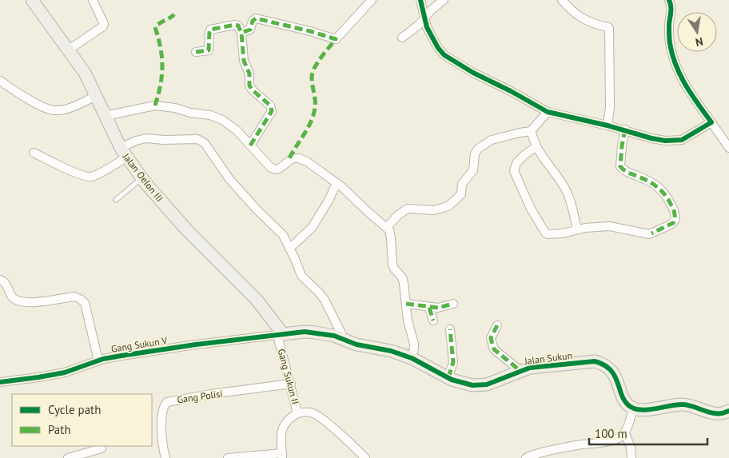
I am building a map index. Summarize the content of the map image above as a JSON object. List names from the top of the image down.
{
  "streets": {
    "street": [
      "Jalan Oelon III",
      "Gang Sukun V",
      "Jalan Sukun",
      "Gang Sukun II",
      "Gang Polisi"
    ]
  },
  "crossings": [
    ["Jalan Oelon III", "Gang Sukun V"],
    ["Jalan Oelon III", "Jalan Sukun"],
    ["Jalan Oelon III", "Gang Sukun II"],
    ["Gang Sukun V", "Jalan Sukun"],
    ["Gang Sukun V", "Gang Sukun II"],
    ["Jalan Sukun", "Gang Sukun II"],
    ["Gang Sukun II", "Gang Polisi"]
  ],
  "legend": ["Cycle path", "Path"],
  "scale_bar": "100 m",
  "north": "bottom"
}
